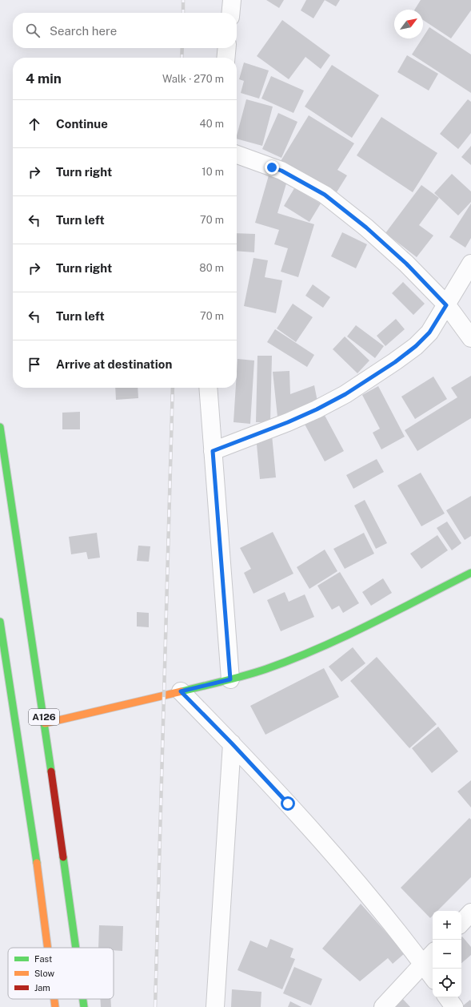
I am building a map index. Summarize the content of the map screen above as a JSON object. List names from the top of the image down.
{
  "streets": {
    "main road": ["A126"]
  },
  "legend": ["Fast", "Slow", "Jam"],
  "north": "top right",
  "page": {
    "search": "Search here",
    "heading": ["4 min", "Walk · 270 m"],
    "list": [
      ["Continue", "40 m"],
      ["Turn right", "10 m"],
      ["Turn left", "70 m"],
      ["Turn right", "80 m"],
      ["Turn left", "70 m"],
      "Arrive at destination"
    ],
    "map_buttons": ["+", "−"]
  }
}
